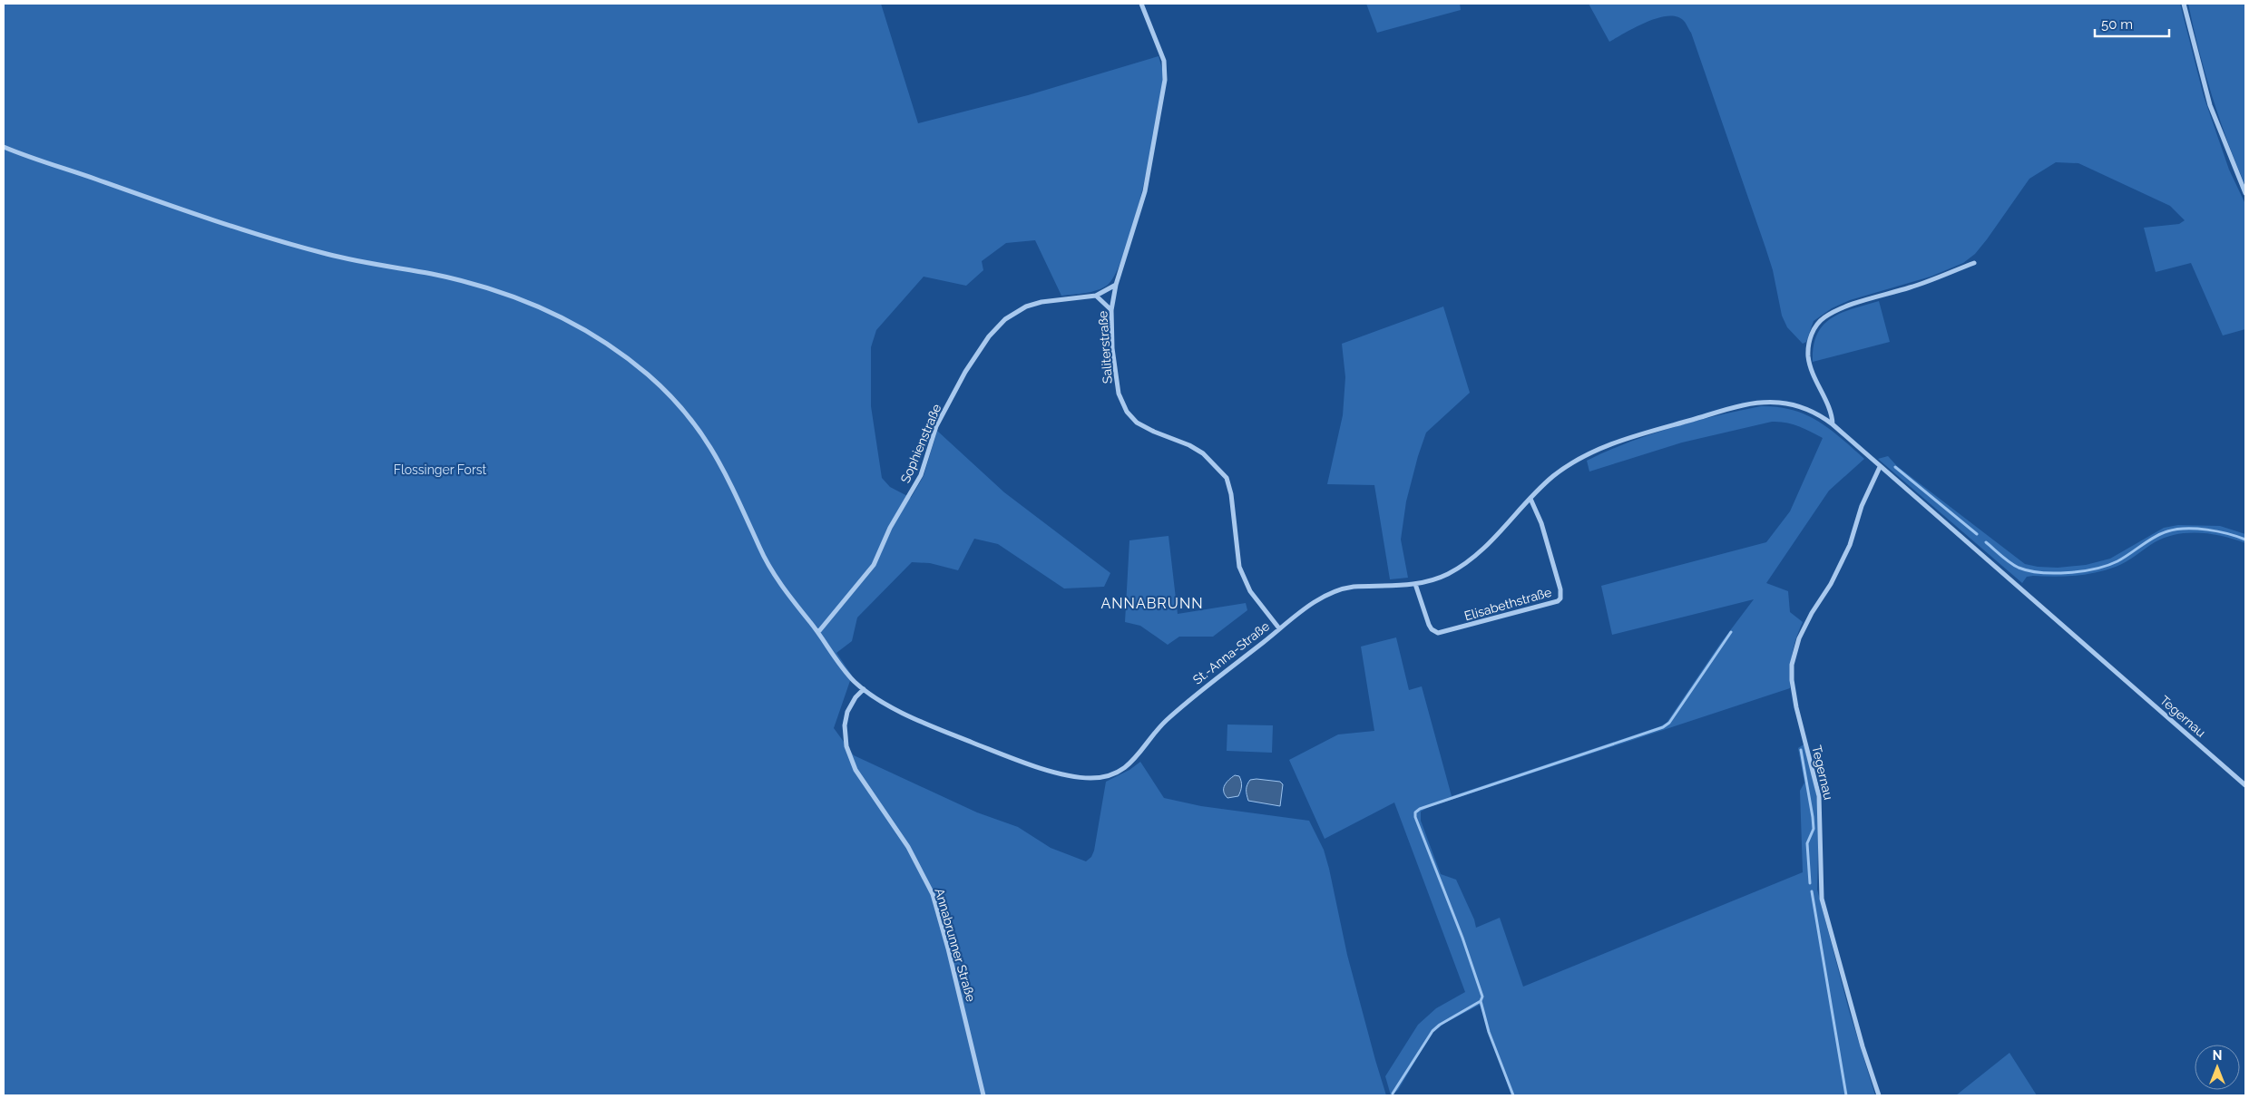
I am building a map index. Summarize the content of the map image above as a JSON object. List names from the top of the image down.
{
  "streets": {
    "street": [
      "Saliterstraße",
      "Sophienstraße",
      "Elisabethstraße",
      "St.-Anna-Straße",
      "Tegernau",
      "Annabrunner Straße"
    ]
  },
  "crossings": [
    ["Saliterstraße", "Sophienstraße"],
    ["Saliterstraße", "St.-Anna-Straße"],
    ["Sophienstraße", "St.-Anna-Straße"],
    ["Elisabethstraße", "St.-Anna-Straße"],
    ["St.-Anna-Straße", "Tegernau"],
    ["St.-Anna-Straße", "Annabrunner Straße"]
  ],
  "districts": ["ANNABRUNN"],
  "parks": ["Flossinger Forst"],
  "scale_bar": "50 m",
  "north": "top"
}
